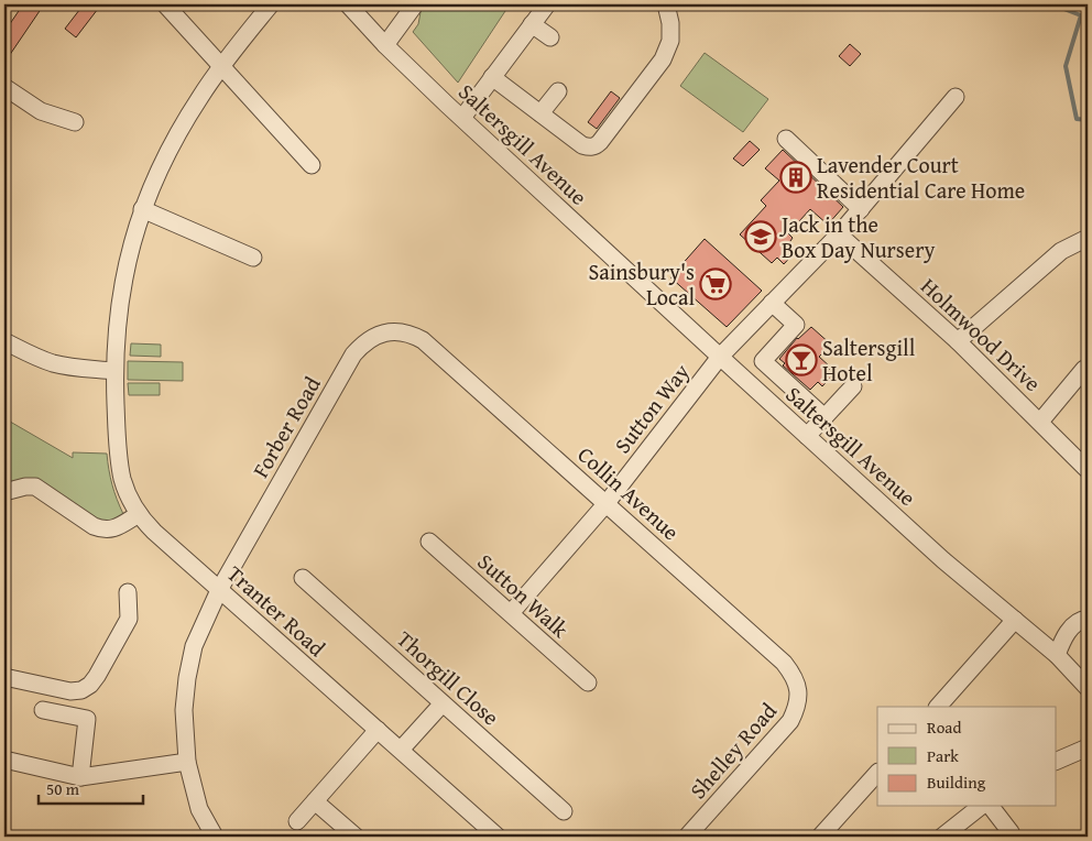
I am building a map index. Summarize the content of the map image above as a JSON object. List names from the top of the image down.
{
  "streets": {
    "street": [
      "Saltersgill Avenue",
      "Holmwood Drive",
      "Sutton Way",
      "Forber Road",
      "Collin Avenue",
      "Sutton Walk",
      "Tranter Road",
      "Thorgill Close",
      "Shelley Road"
    ]
  },
  "crossings": [
    ["Saltersgill Avenue", "Sutton Way"],
    ["Holmwood Drive", "Sutton Way"],
    ["Sutton Way", "Collin Avenue"],
    ["Sutton Way", "Sutton Walk"],
    ["Forber Road", "Collin Avenue"],
    ["Forber Road", "Tranter Road"],
    ["Collin Avenue", "Shelley Road"]
  ],
  "places": {
    "building": ["Lavender Court Residential Care Home"],
    "school or university": ["Jack in the Box Day Nursery"],
    "supermarket": ["Sainsbury's Local"],
    "bar": ["Saltersgill Hotel"]
  },
  "legend": ["Road", "Park", "Building"],
  "scale_bar": "50 m"
}
